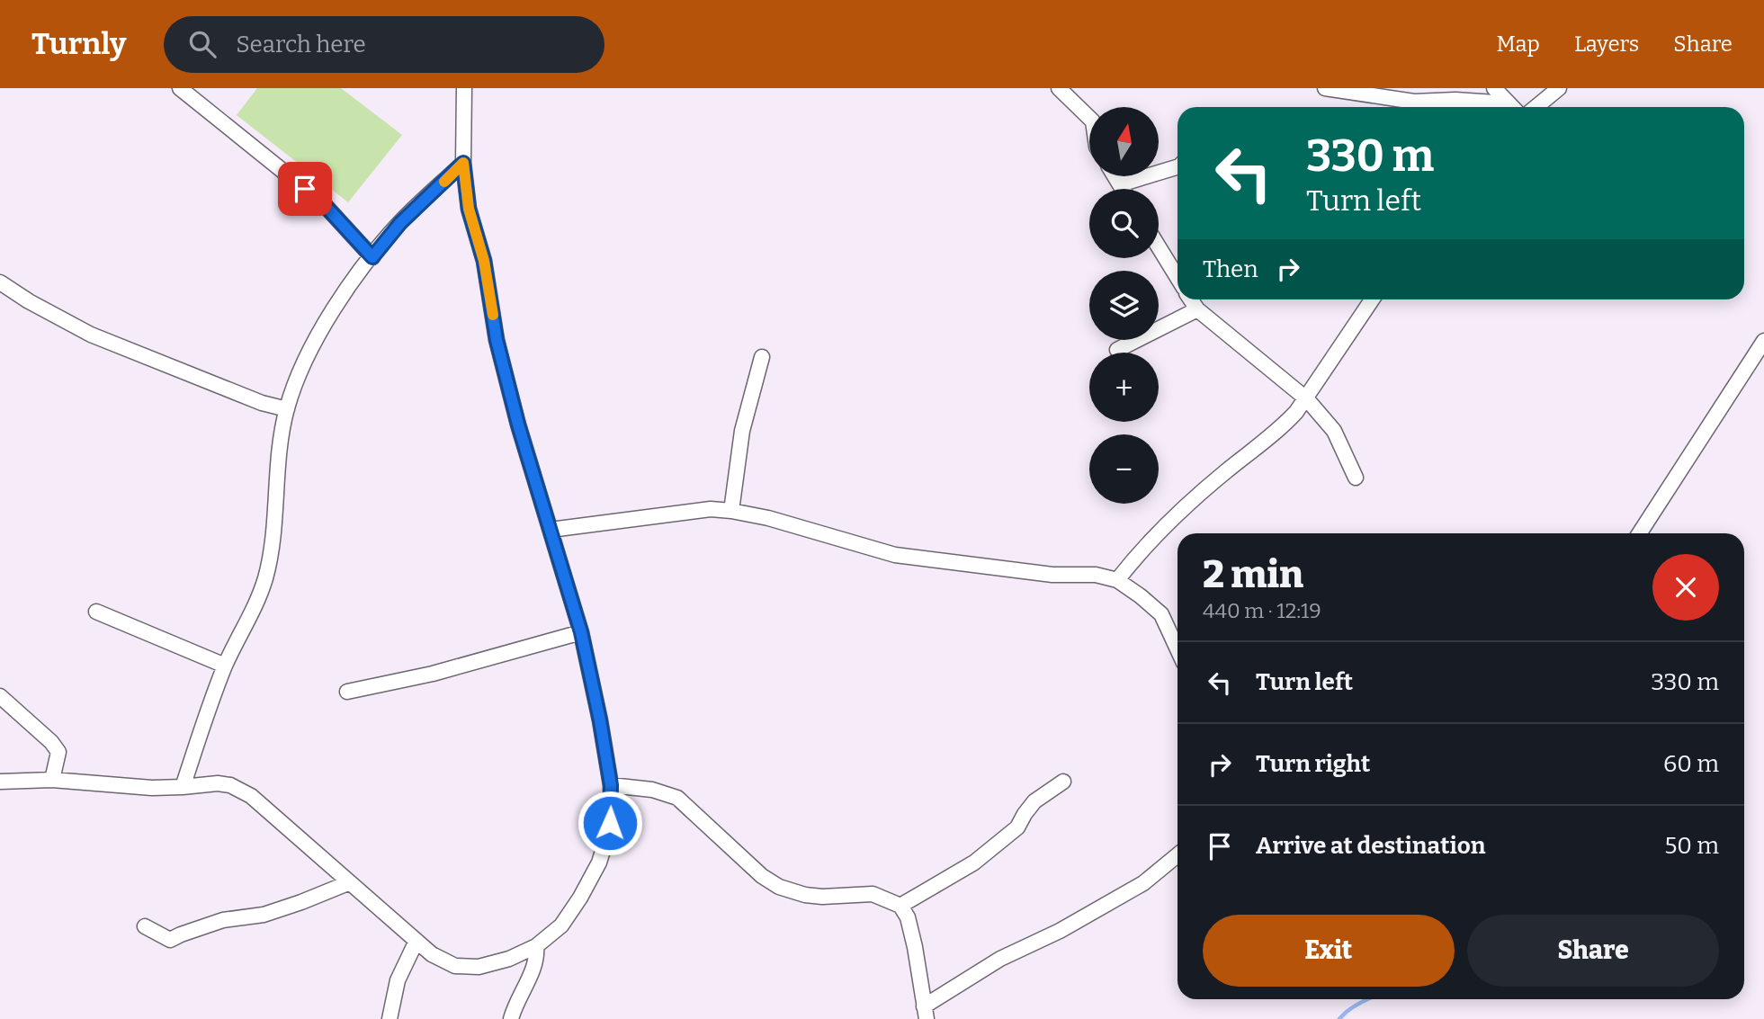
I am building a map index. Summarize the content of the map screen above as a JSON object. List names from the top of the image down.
{
  "north": "top",
  "page": {
    "header": "Turnly",
    "search": "Search here",
    "nav": ["Map", "Layers", "Share"],
    "map_buttons": ["+", "−"],
    "turn": ["330 m", "Turn left"],
    "then": "Then",
    "heading": ["2 min", "440 m · 12:19"],
    "list": [
      {
        "name": "Turn left",
        "value": "330 m"
      },
      {
        "name": "Turn right",
        "value": "60 m"
      },
      {
        "name": "Arrive at destination",
        "value": "50 m"
      }
    ],
    "buttons": ["Exit", "Share"]
  }
}
